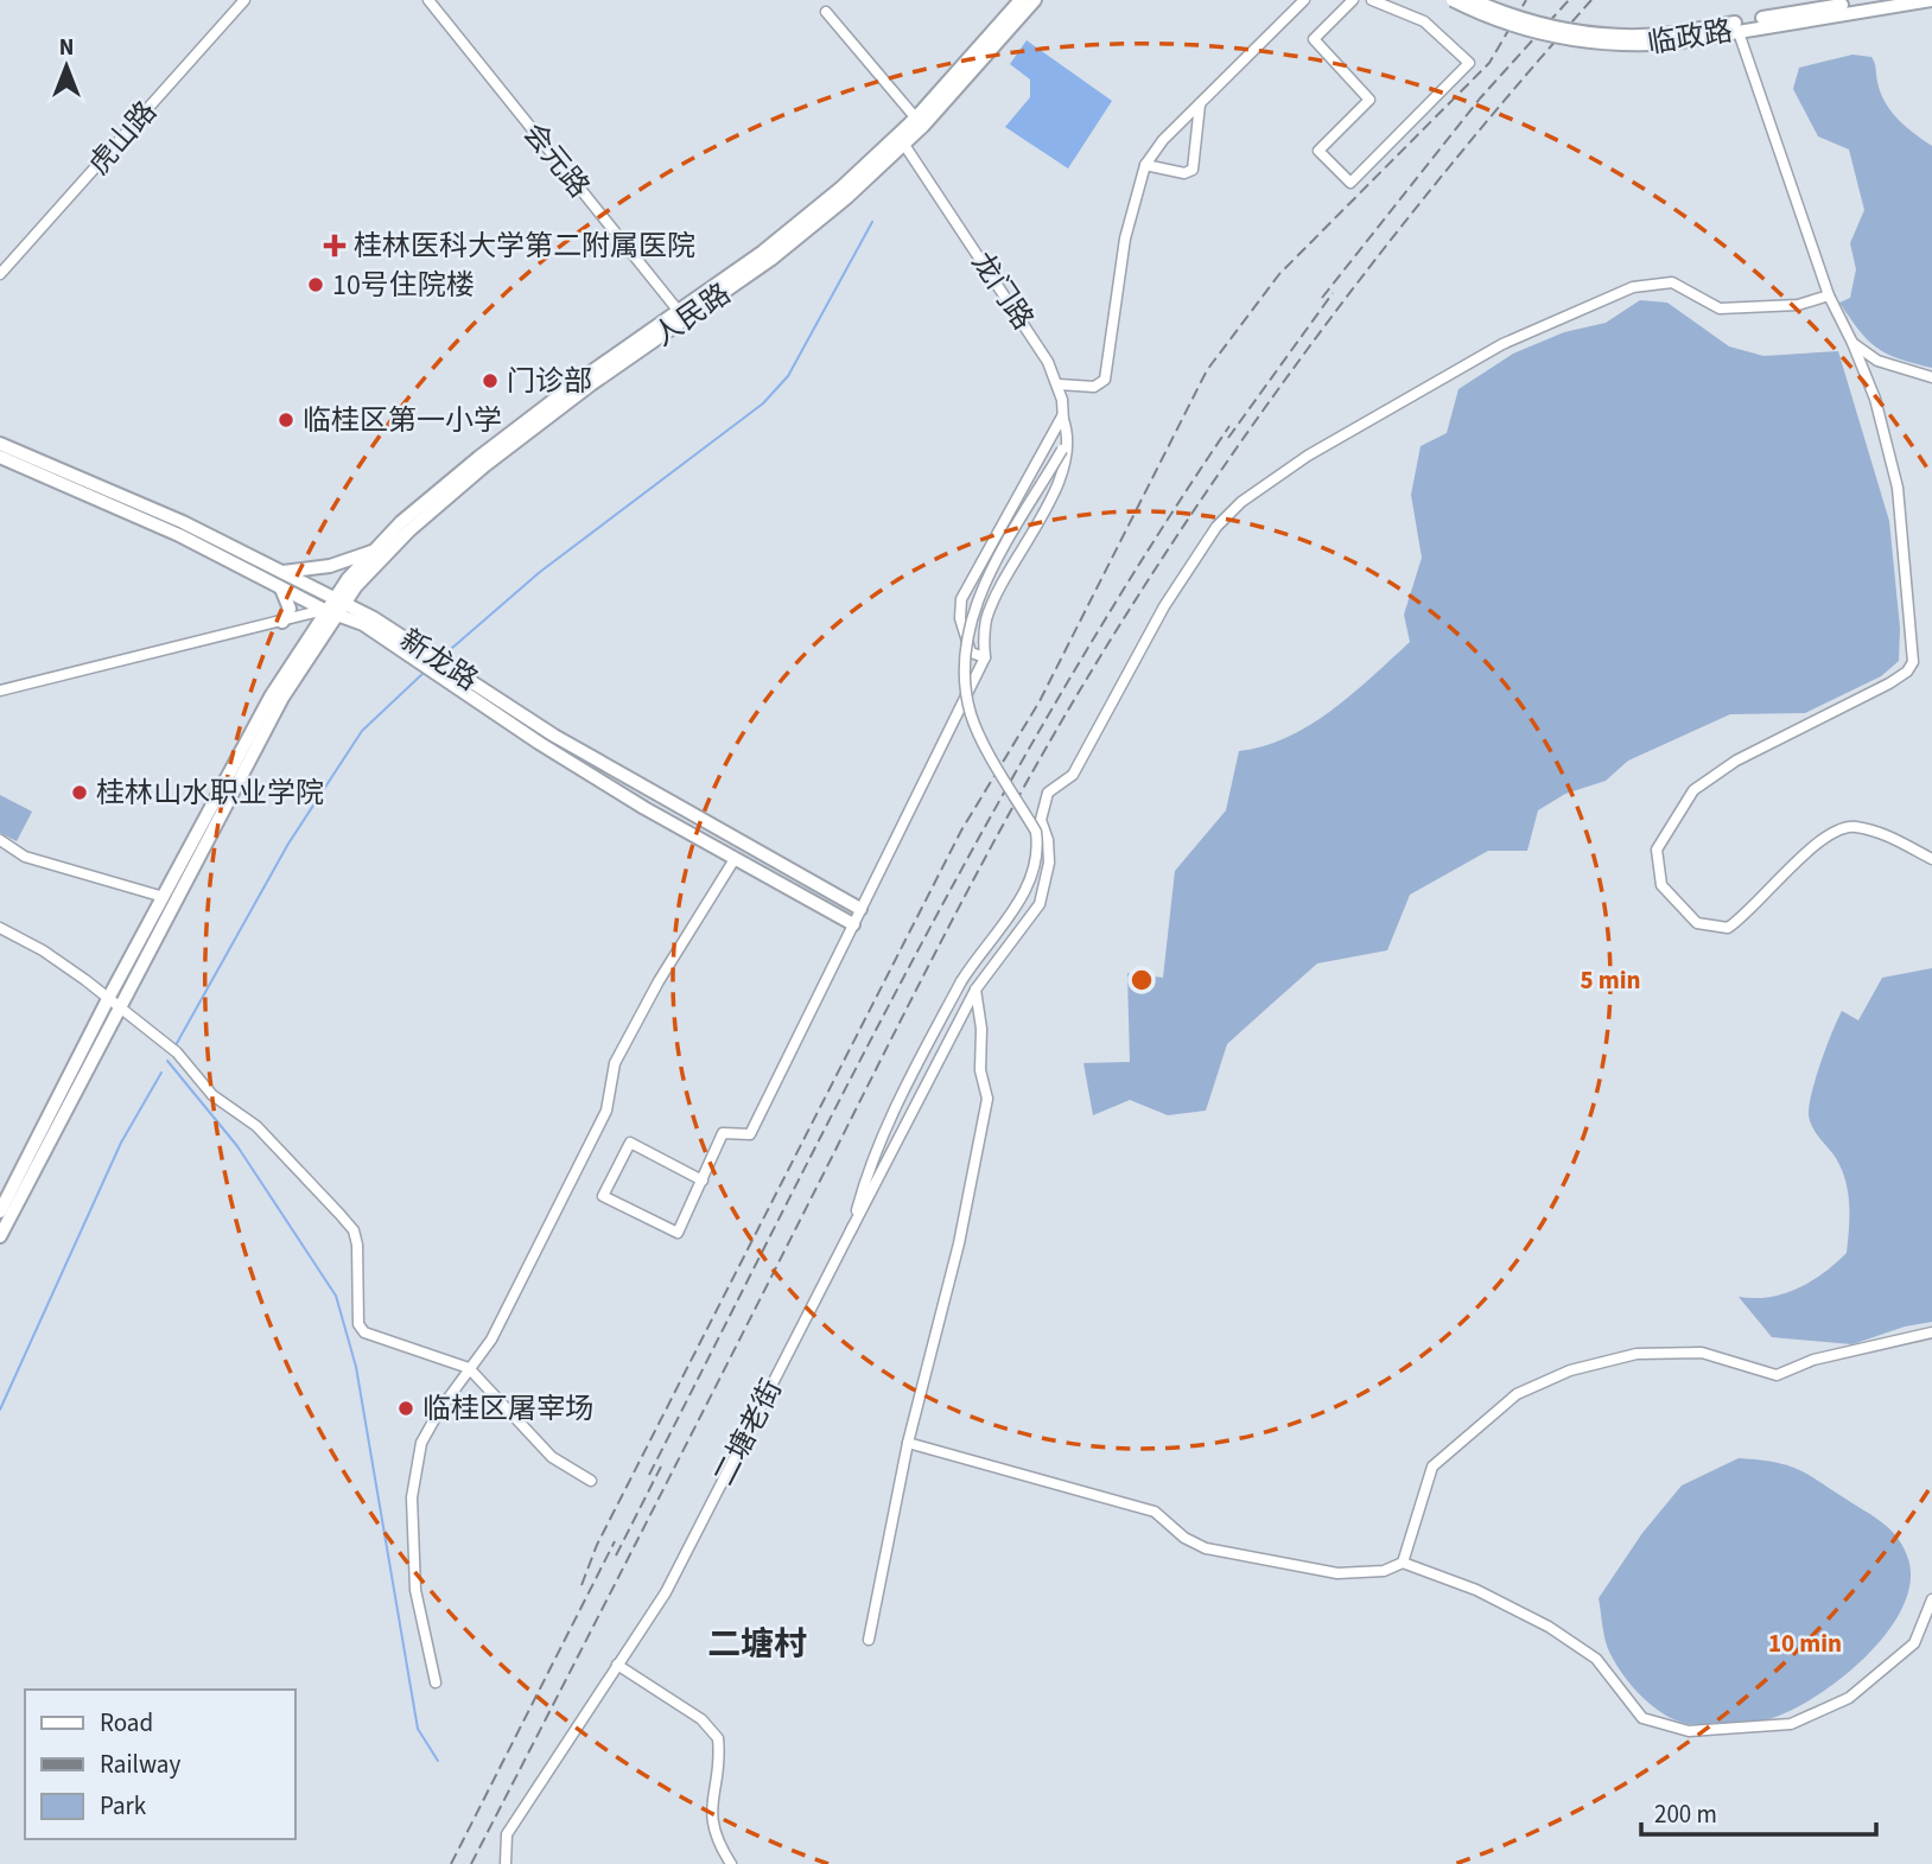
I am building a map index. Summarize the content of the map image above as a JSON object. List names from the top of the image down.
{
  "streets": {
    "main road": ["临政路", "人民路", "新龙路"],
    "street": [
      "虎山路",
      "会元路",
      "龙门路",
      "二塘老街"
    ]
  },
  "crossings": [
    ["会元路", "人民路"],
    ["龙门路", "人民路"],
    ["龙门路", "二塘老街"],
    ["人民路", "新龙路"]
  ],
  "districts": ["二塘村"],
  "places": {
    "health": ["桂林医科大学第二附属医院"],
    "other": [
      "10号住院楼",
      "门诊部",
      "临桂区第一小学",
      "桂林山水职业学院",
      "临桂区屠宰场"
    ]
  },
  "legend": ["Road", "Railway", "Park"],
  "scale_bar": "200 m",
  "north": "top",
  "rings": ["5 min", "10 min"]
}
